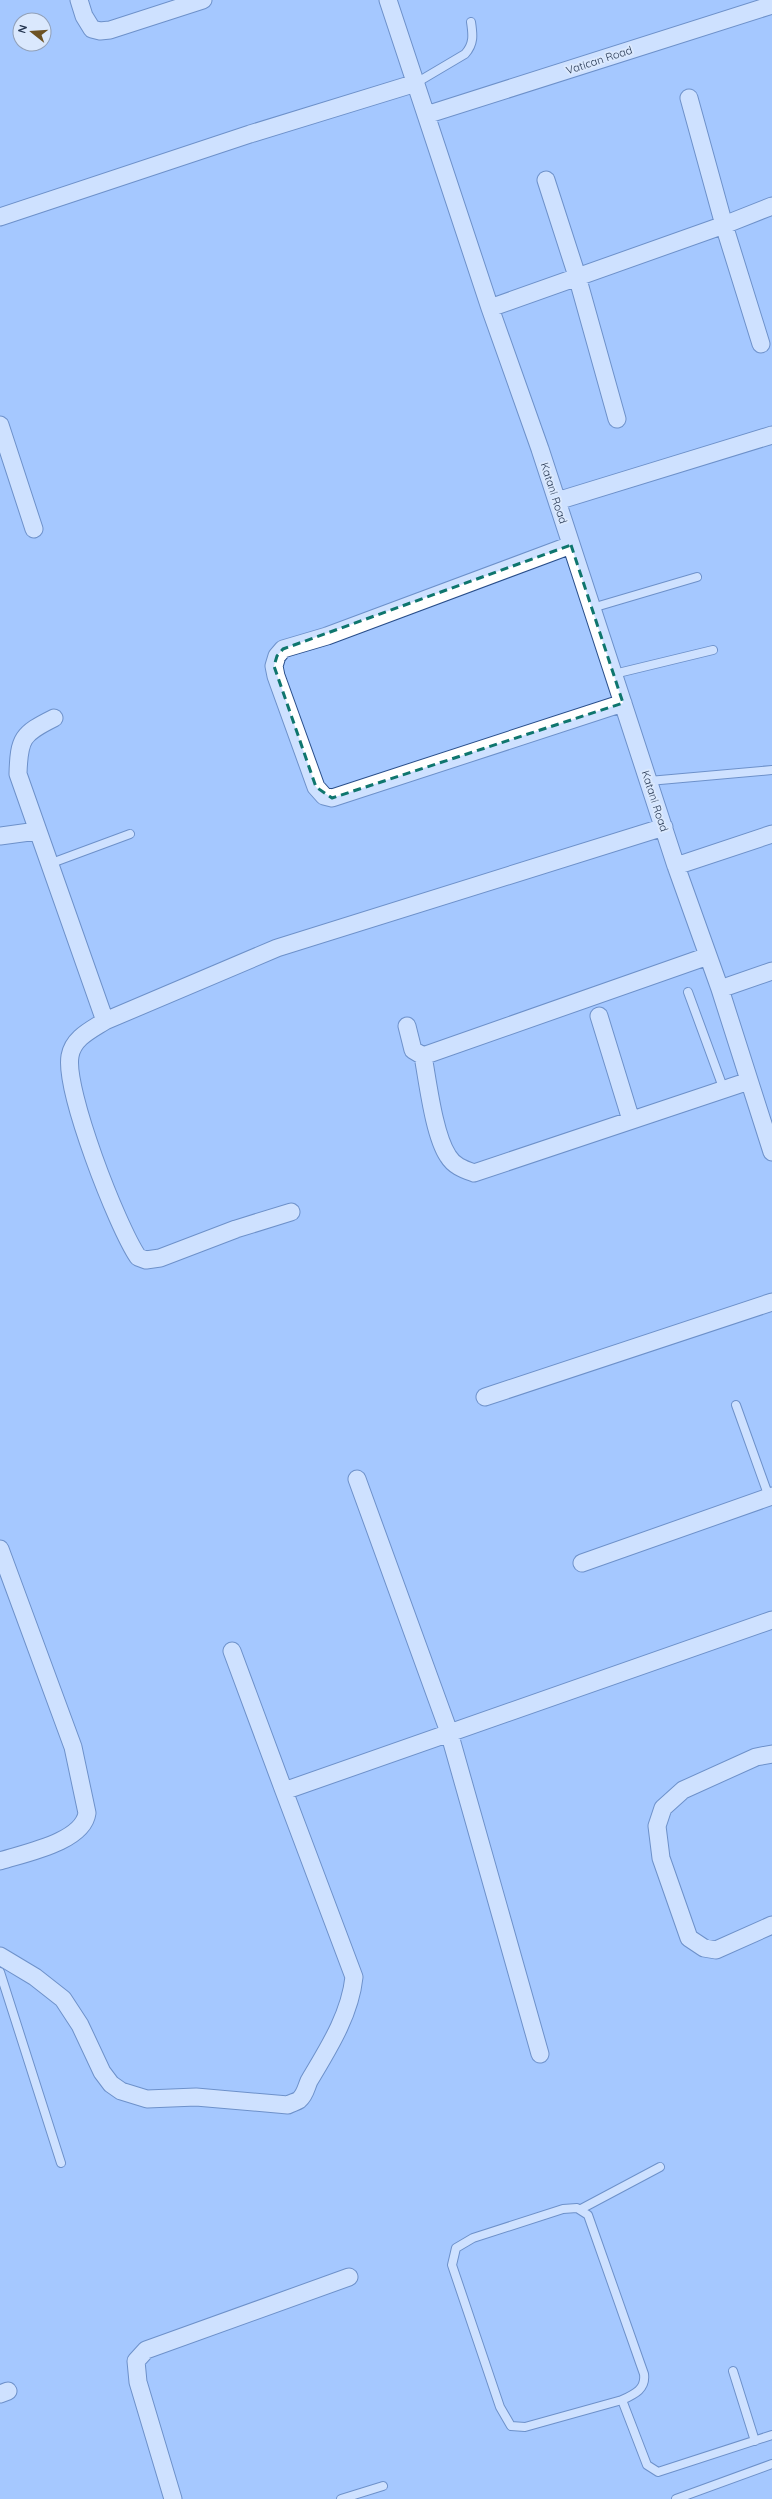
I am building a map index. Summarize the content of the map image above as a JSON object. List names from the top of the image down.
{
  "streets": {
    "street": ["Vatican Road", "Katani Road"]
  },
  "crossings": [
    ["Vatican Road", "Katani Road"]
  ],
  "north": "left"
}
